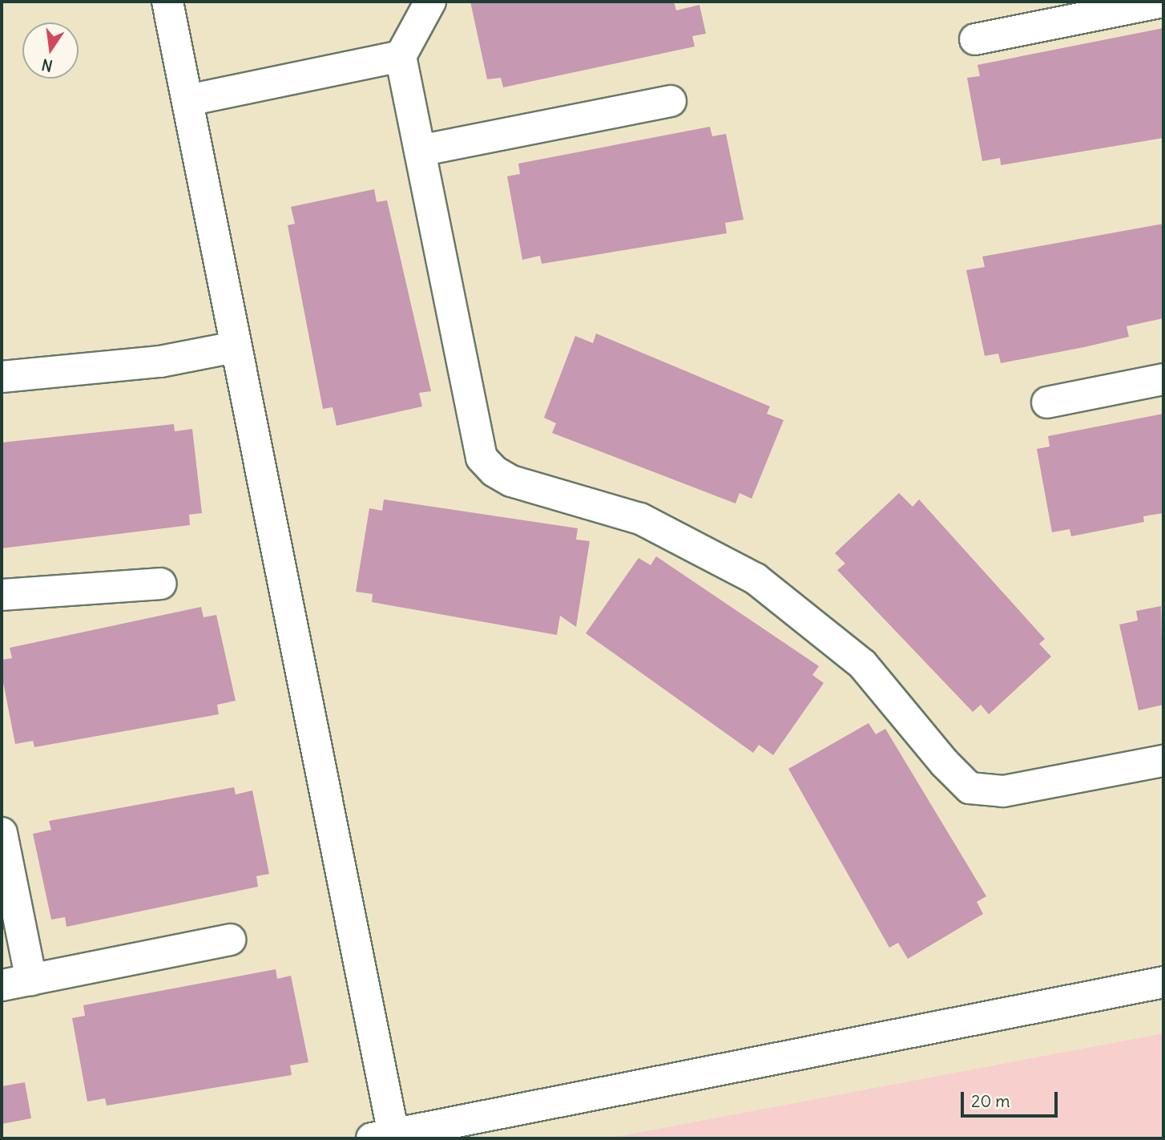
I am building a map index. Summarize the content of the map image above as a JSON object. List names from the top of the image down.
{
  "scale_bar": "20 m",
  "north": "bottom"
}
